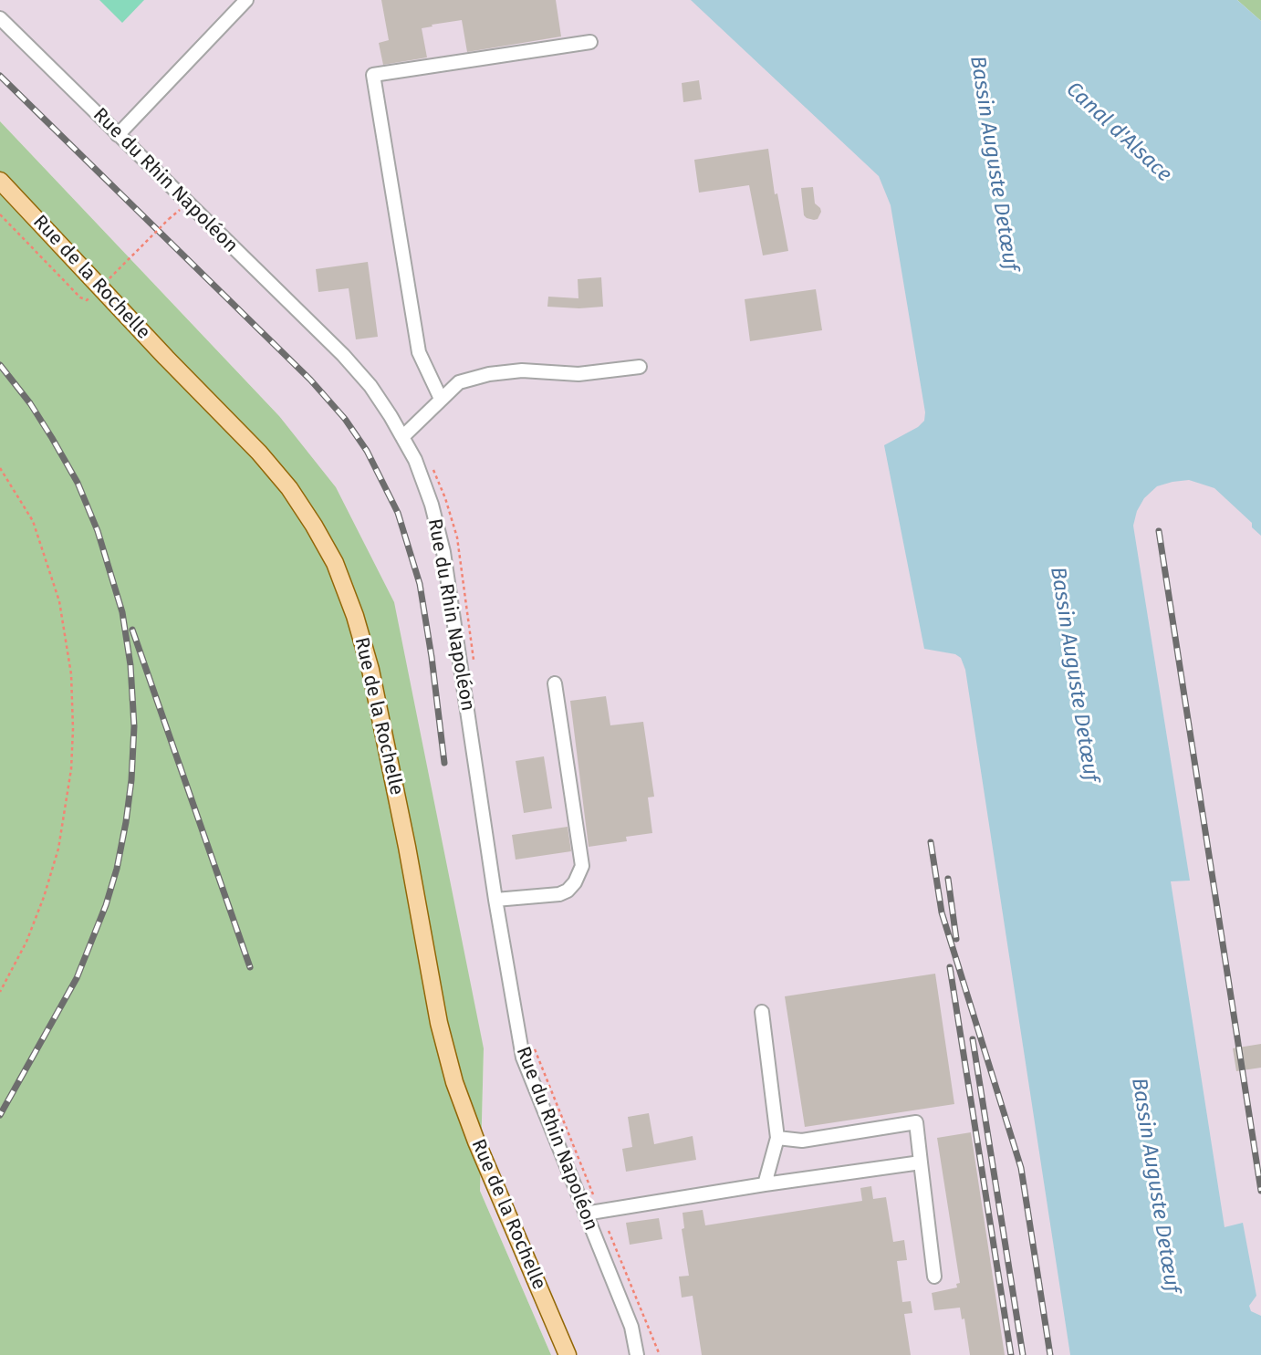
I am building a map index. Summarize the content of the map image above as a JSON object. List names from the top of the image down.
{
  "streets": {
    "main road": ["Rue de la Rochelle"],
    "street": ["Rue du Rhin Napoléon"]
  },
  "water": ["Canal d'Alsace", "Bassin Auguste Detœuf"]
}
